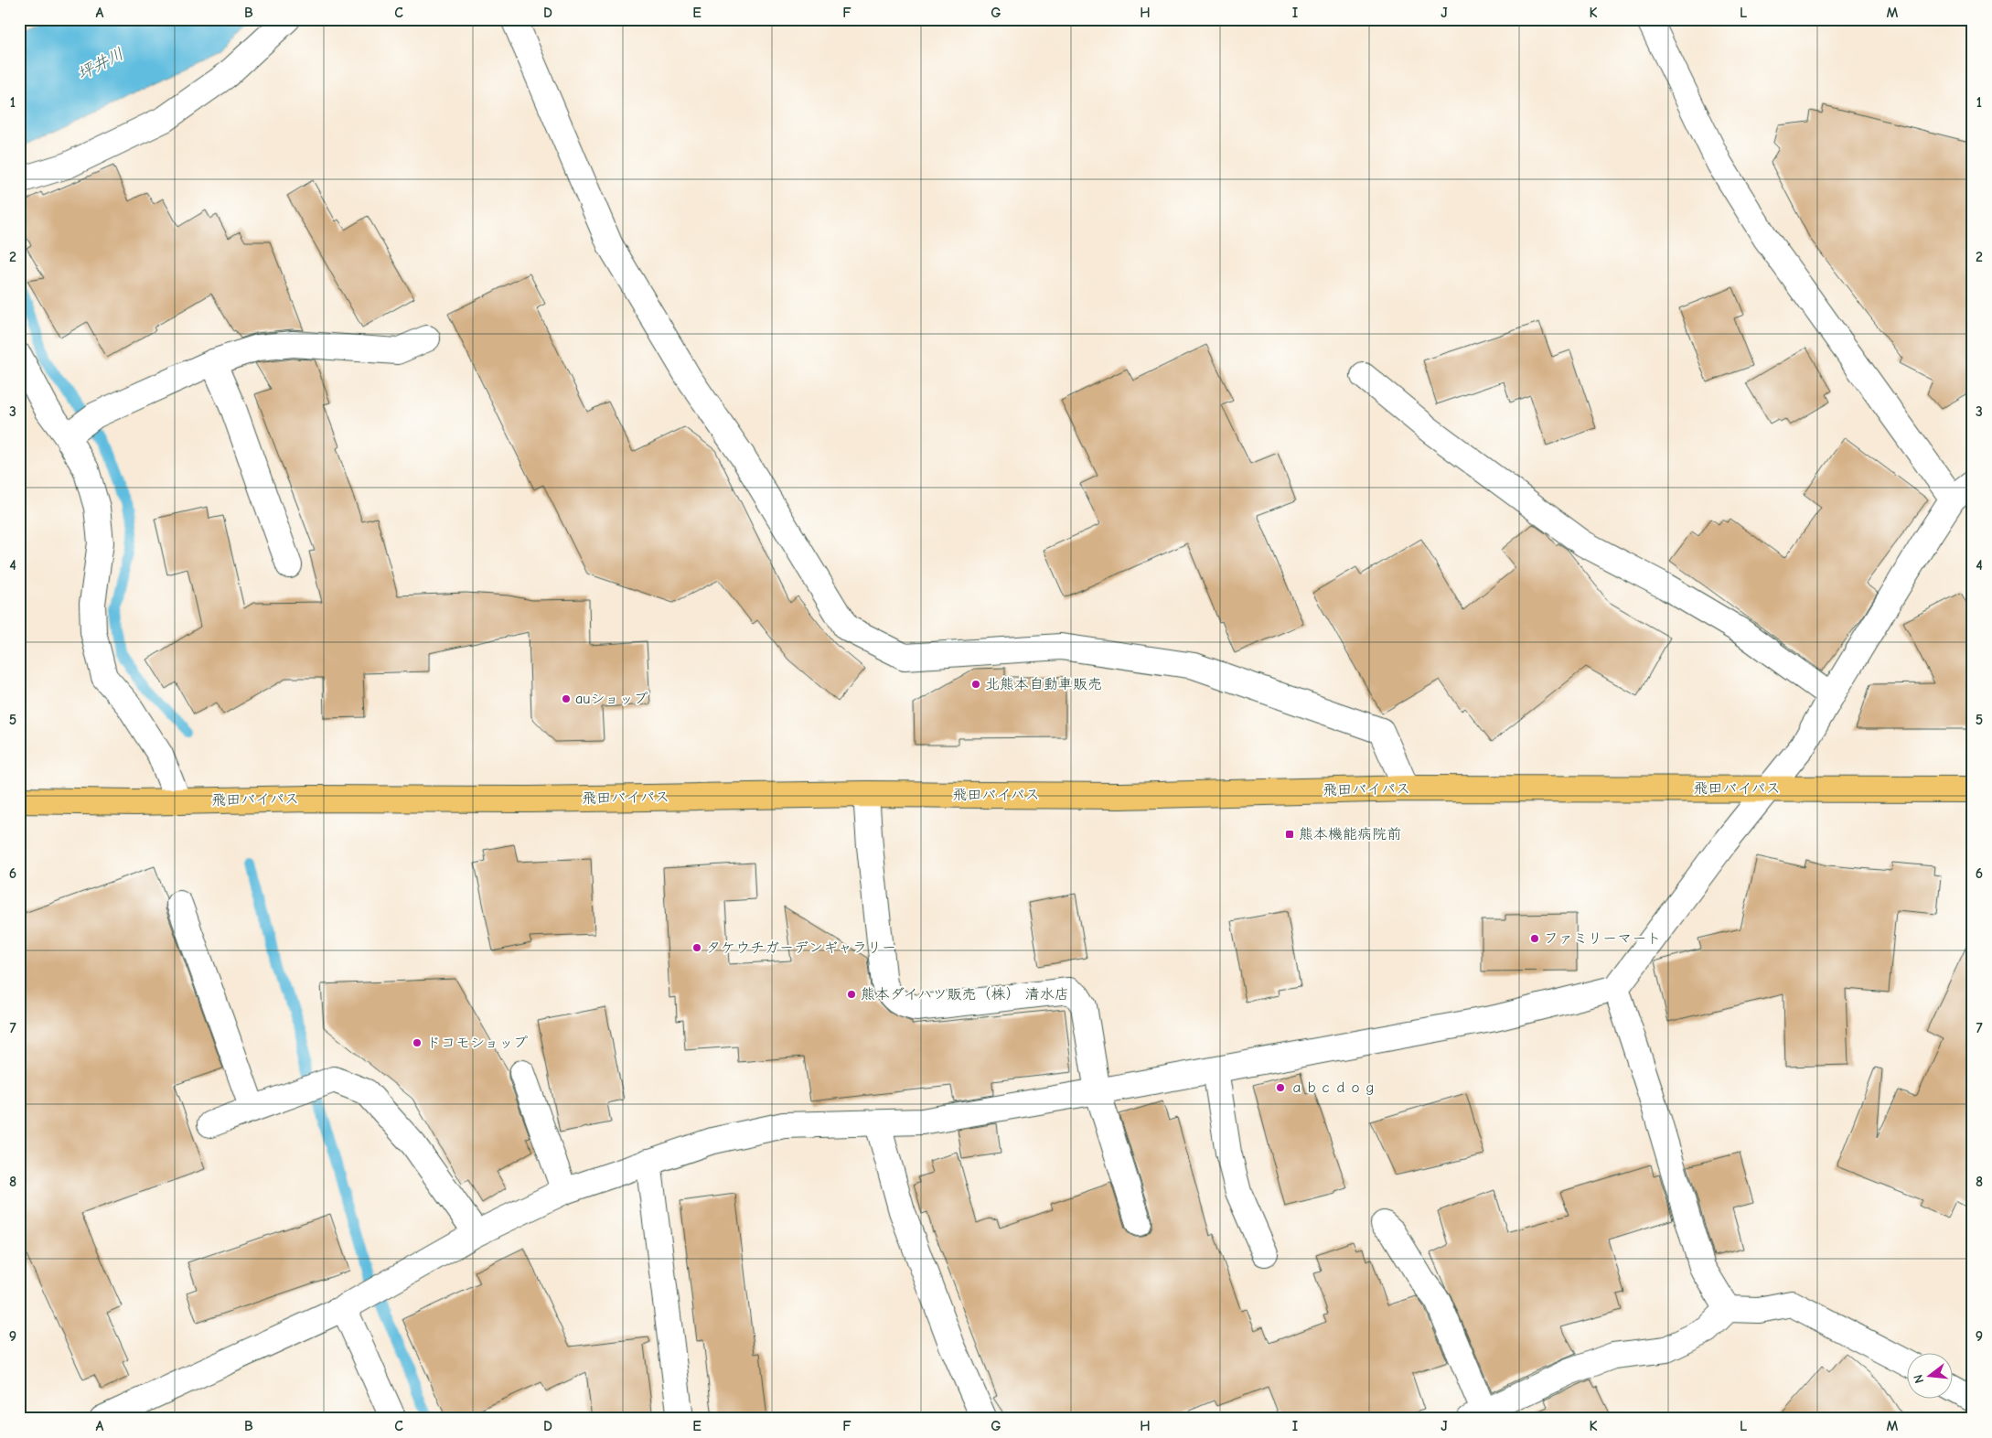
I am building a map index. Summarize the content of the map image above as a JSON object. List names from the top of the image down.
{
  "streets": {
    "highway": ["飛田バイパス"]
  },
  "water": ["坪井川"],
  "places": {
    "other": [
      "北熊本自動車販売",
      "auショップ",
      "ファミリーマート",
      "タケウチガーデンギャラリー",
      "熊本ダイハツ販売（株） 清水店",
      "ドコモショップ",
      "ａｂｃｄｏｇ"
    ],
    "transit": ["熊本機能病院前"]
  },
  "north": "left",
  "grid": {
    "columns": [
      "A",
      "B",
      "C",
      "D",
      "E",
      "F",
      "G",
      "H",
      "I",
      "J",
      "K",
      "L",
      "M"
    ],
    "rows": [
      "1",
      "2",
      "3",
      "4",
      "5",
      "6",
      "7",
      "8",
      "9"
    ]
  }
}
